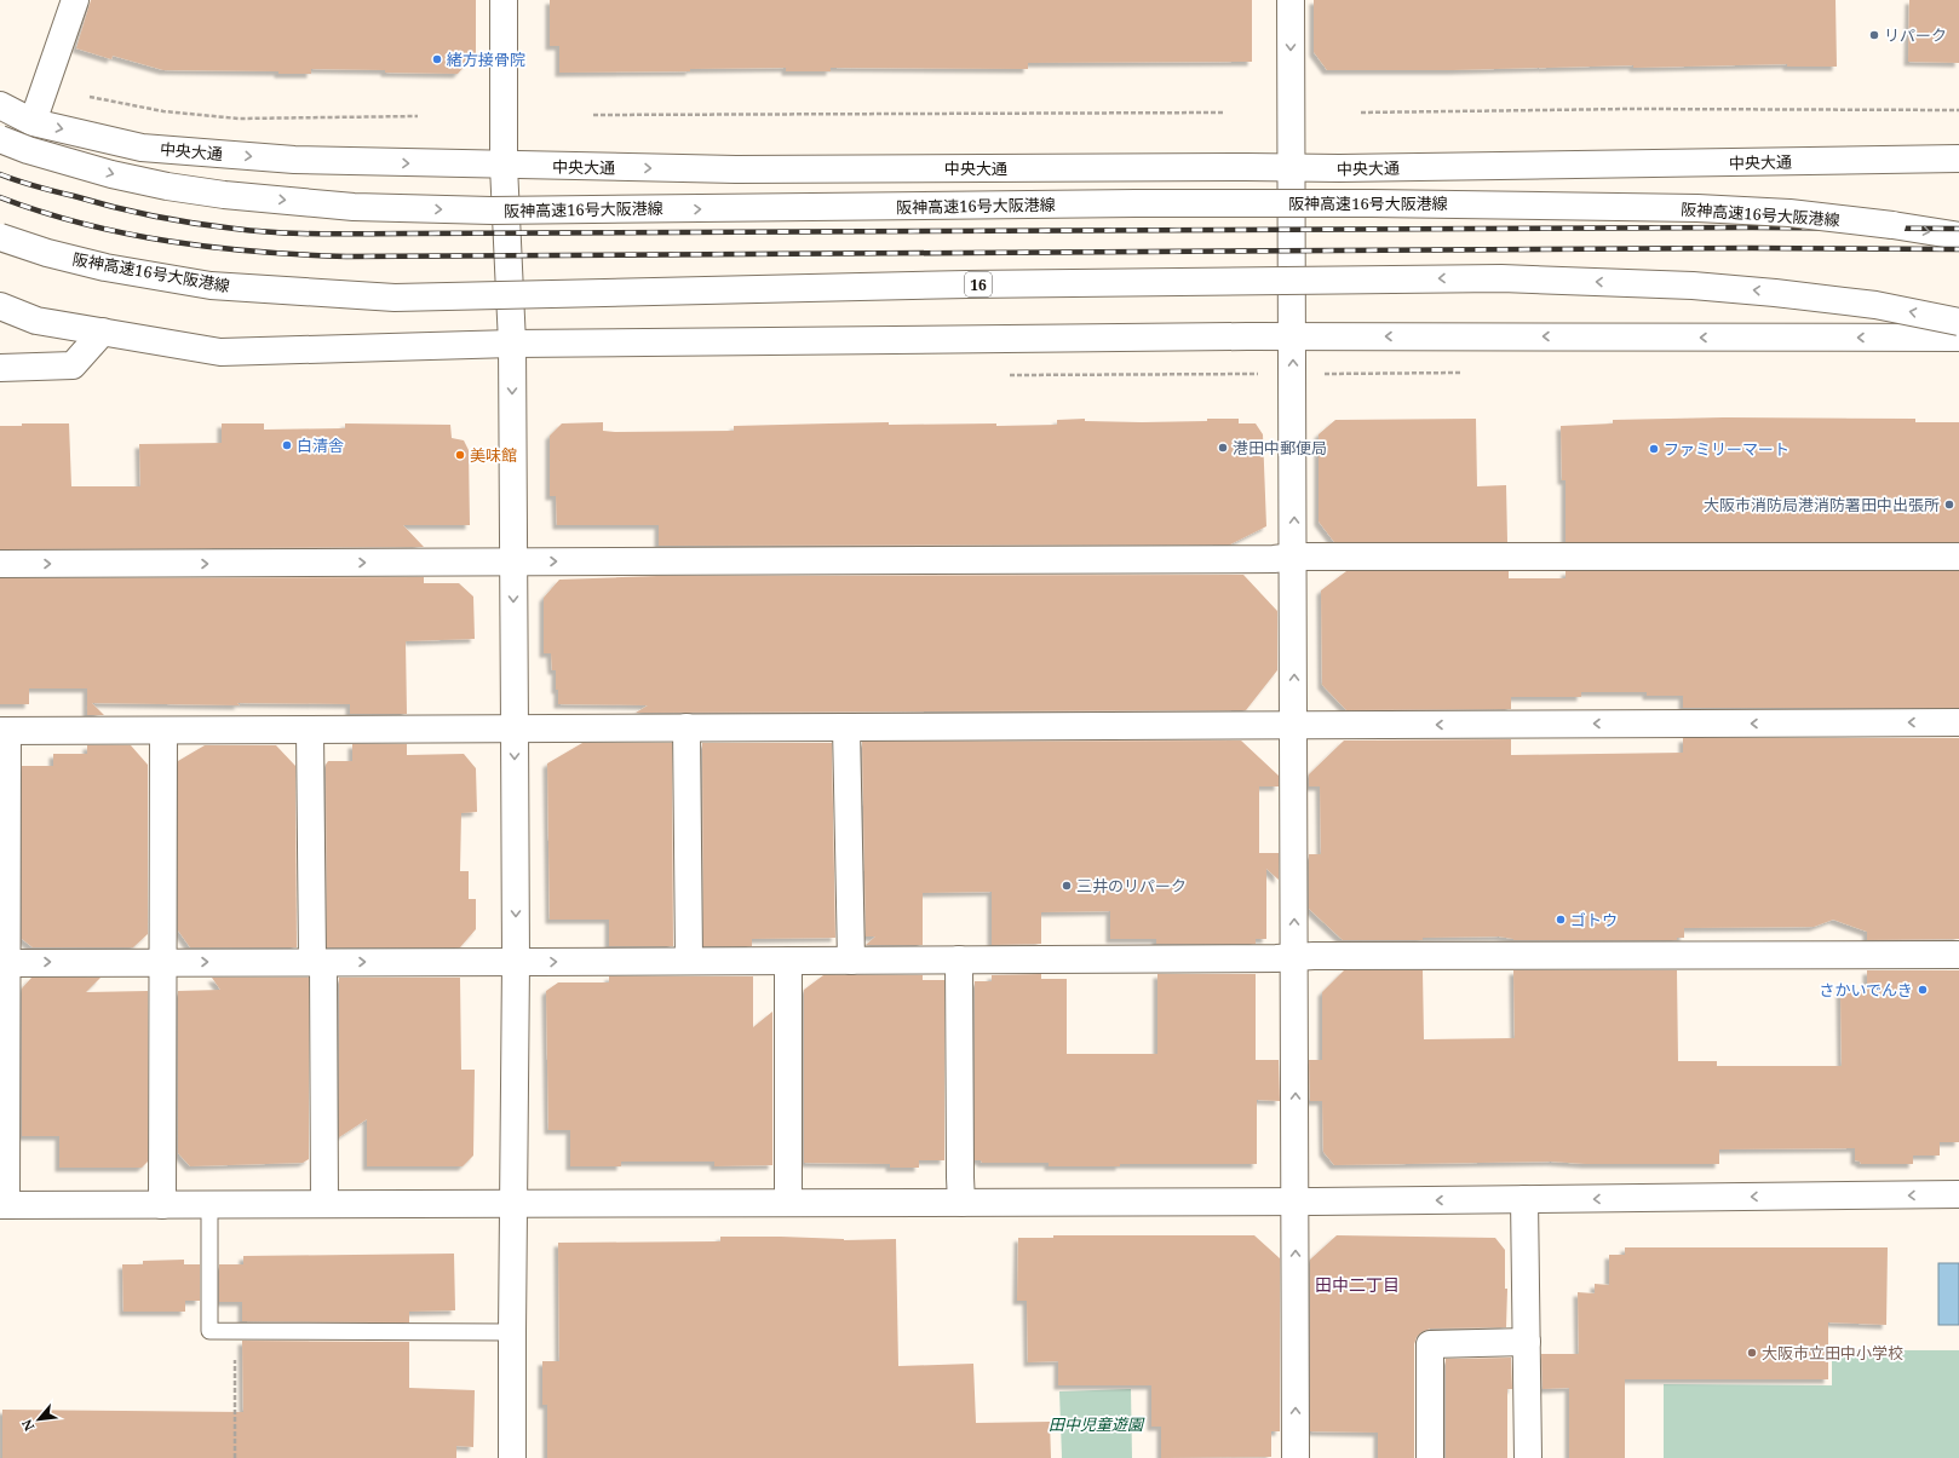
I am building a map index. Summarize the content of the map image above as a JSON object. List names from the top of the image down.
{
  "streets": {
    "main road": ["中央大通", "阪神高速16号大阪港線", "16"]
  },
  "districts": ["田中二丁目"],
  "parks": ["田中児童遊園"],
  "places": [
    "リパーク",
    "緒方接骨院",
    "白清舎",
    "港田中郵便局",
    "ファミリーマート",
    "美味館",
    "大阪市消防局港消防署田中出張所",
    "三井のリパーク",
    "ゴトウ",
    "さかいでんき",
    "大阪市立田中小学校"
  ],
  "north": "bottom left"
}
